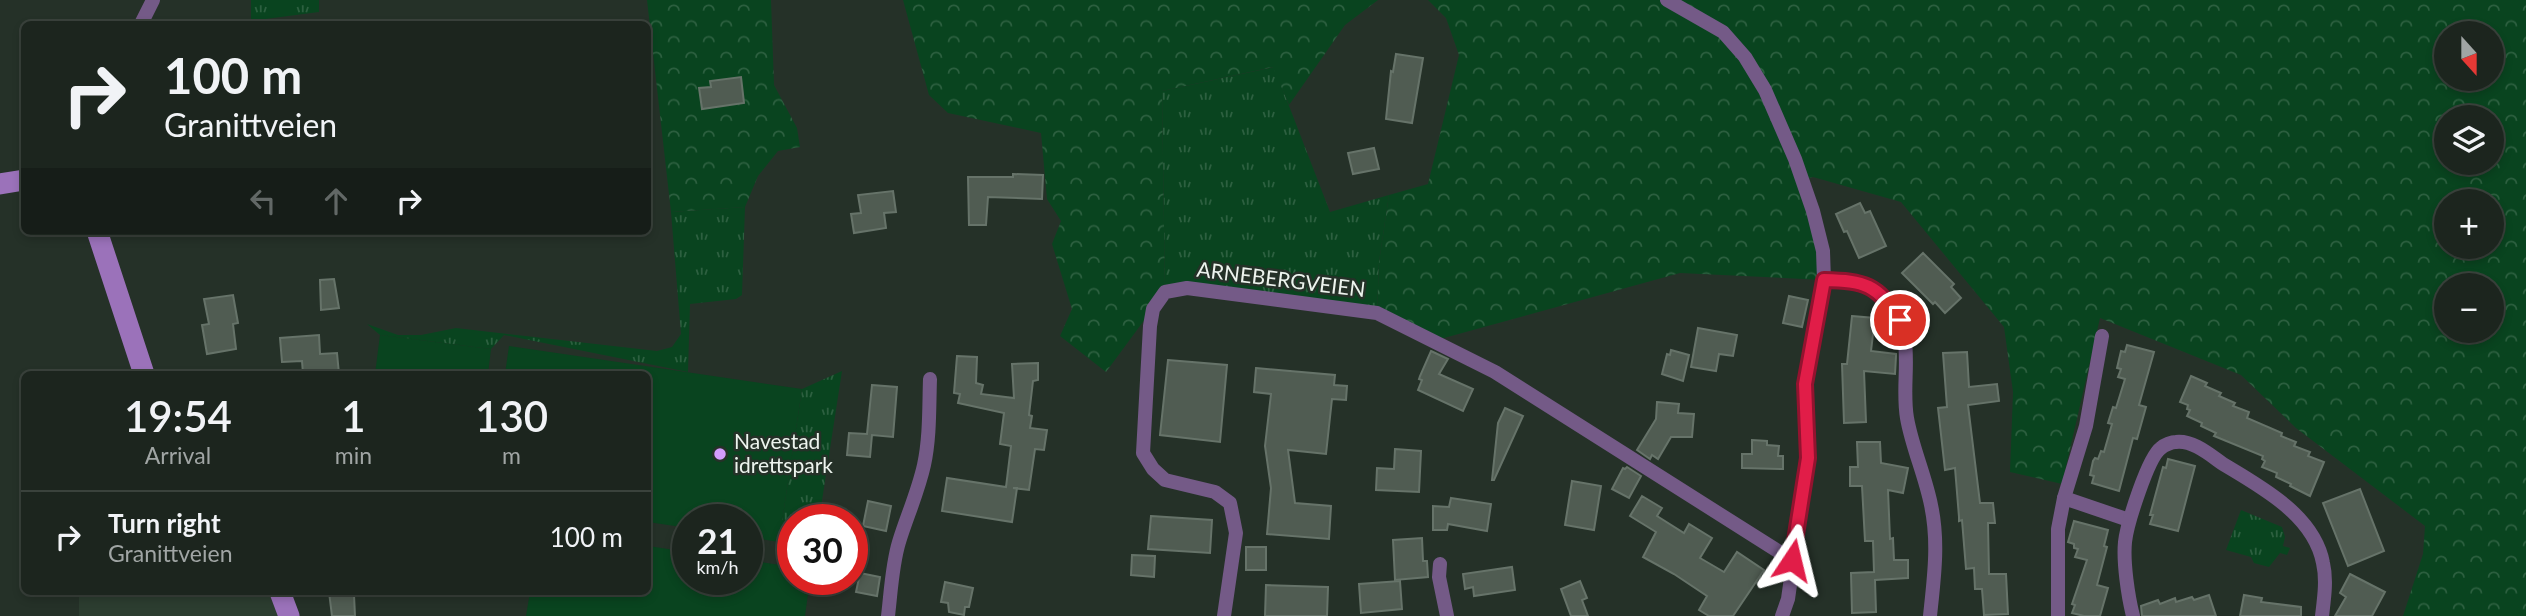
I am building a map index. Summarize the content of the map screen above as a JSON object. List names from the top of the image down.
{
  "streets": {
    "street": ["ARNEBERGVEIEN"]
  },
  "places": ["Navestad idrettspark"],
  "north": "bottom",
  "page": {
    "map_buttons": ["+", "−"],
    "turn": ["100 m", "Granittveien"],
    "eta": [
      "19:54",
      "Arrival",
      "1",
      "min",
      "130",
      "m"
    ],
    "list": [
      {
        "name": "Turn right",
        "note": "Granittveien",
        "value": "100 m"
      }
    ],
    "speed": "21 km/h",
    "limit": "30"
  }
}
